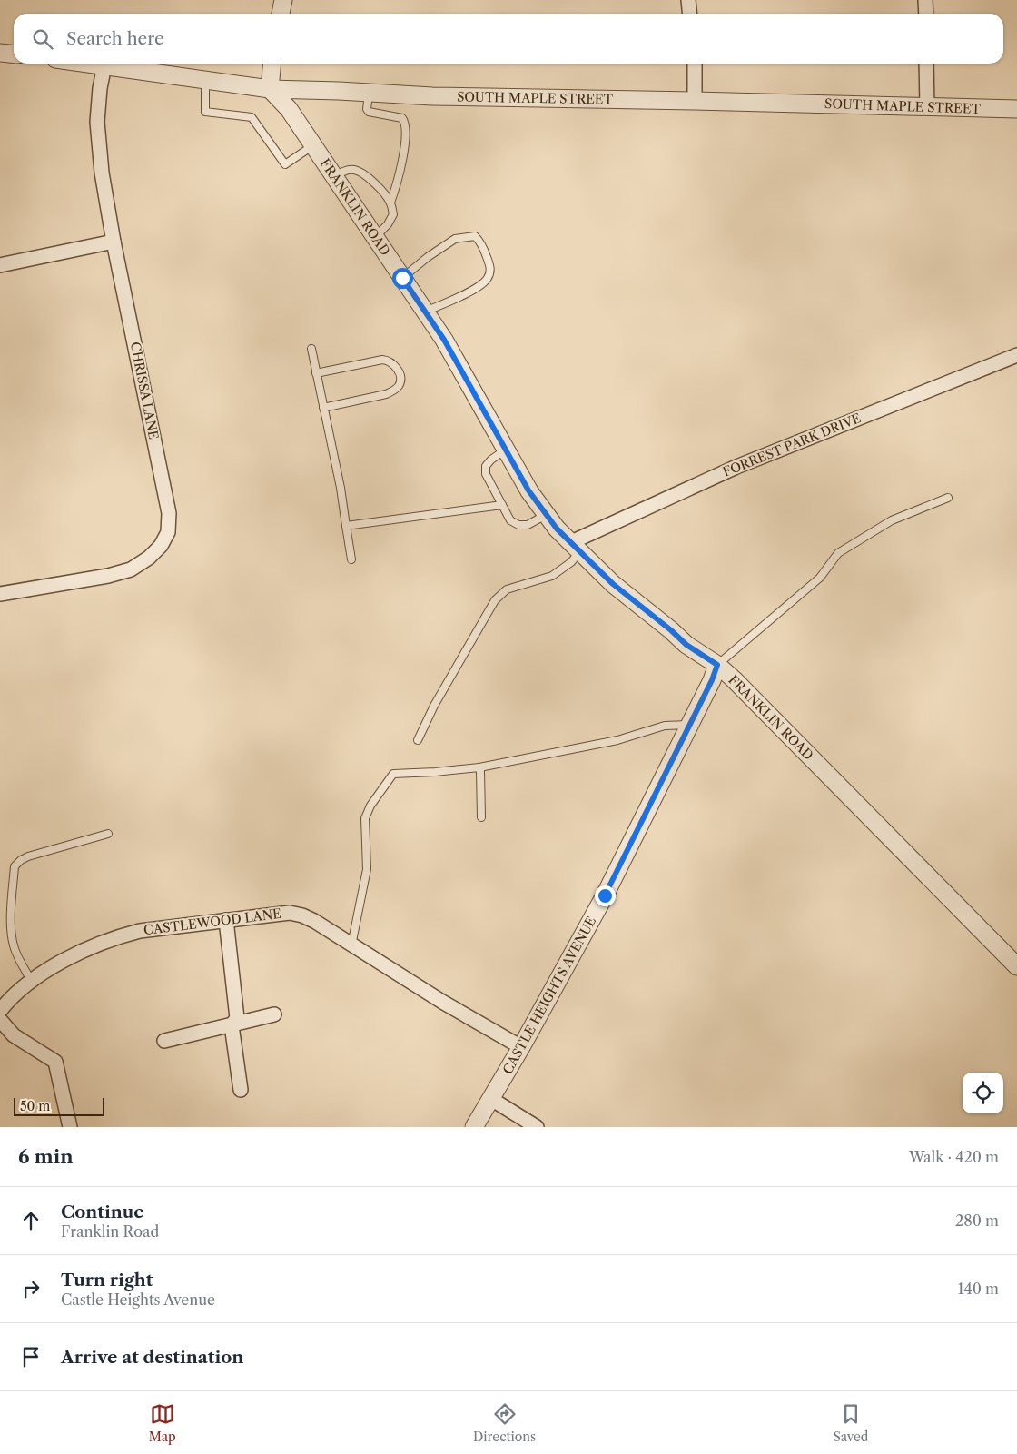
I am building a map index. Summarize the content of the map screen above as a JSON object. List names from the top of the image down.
{
  "streets": {
    "street": [
      "SOUTH MAPLE STREET",
      "FRANKLIN ROAD",
      "CHRISSA LANE",
      "FORREST PARK DRIVE",
      "CASTLEWOOD LANE",
      "CASTLE HEIGHTS AVENUE"
    ]
  },
  "crossings": [
    ["SOUTH MAPLE STREET", "FRANKLIN ROAD"],
    ["SOUTH MAPLE STREET", "CHRISSA LANE"],
    ["FRANKLIN ROAD", "FORREST PARK DRIVE"],
    ["FRANKLIN ROAD", "CASTLE HEIGHTS AVENUE"],
    ["CASTLEWOOD LANE", "CASTLE HEIGHTS AVENUE"]
  ],
  "scale_bar": "50 m",
  "page": {
    "search": "Search here",
    "scale": "50 m",
    "heading": ["6 min", "Walk · 420 m"],
    "list": [
      ["Continue", "Franklin Road", "280 m"],
      ["Turn right", "Castle Heights Avenue", "140 m"],
      "Arrive at destination"
    ],
    "nav": ["Map", "Directions", "Saved"]
  }
}
